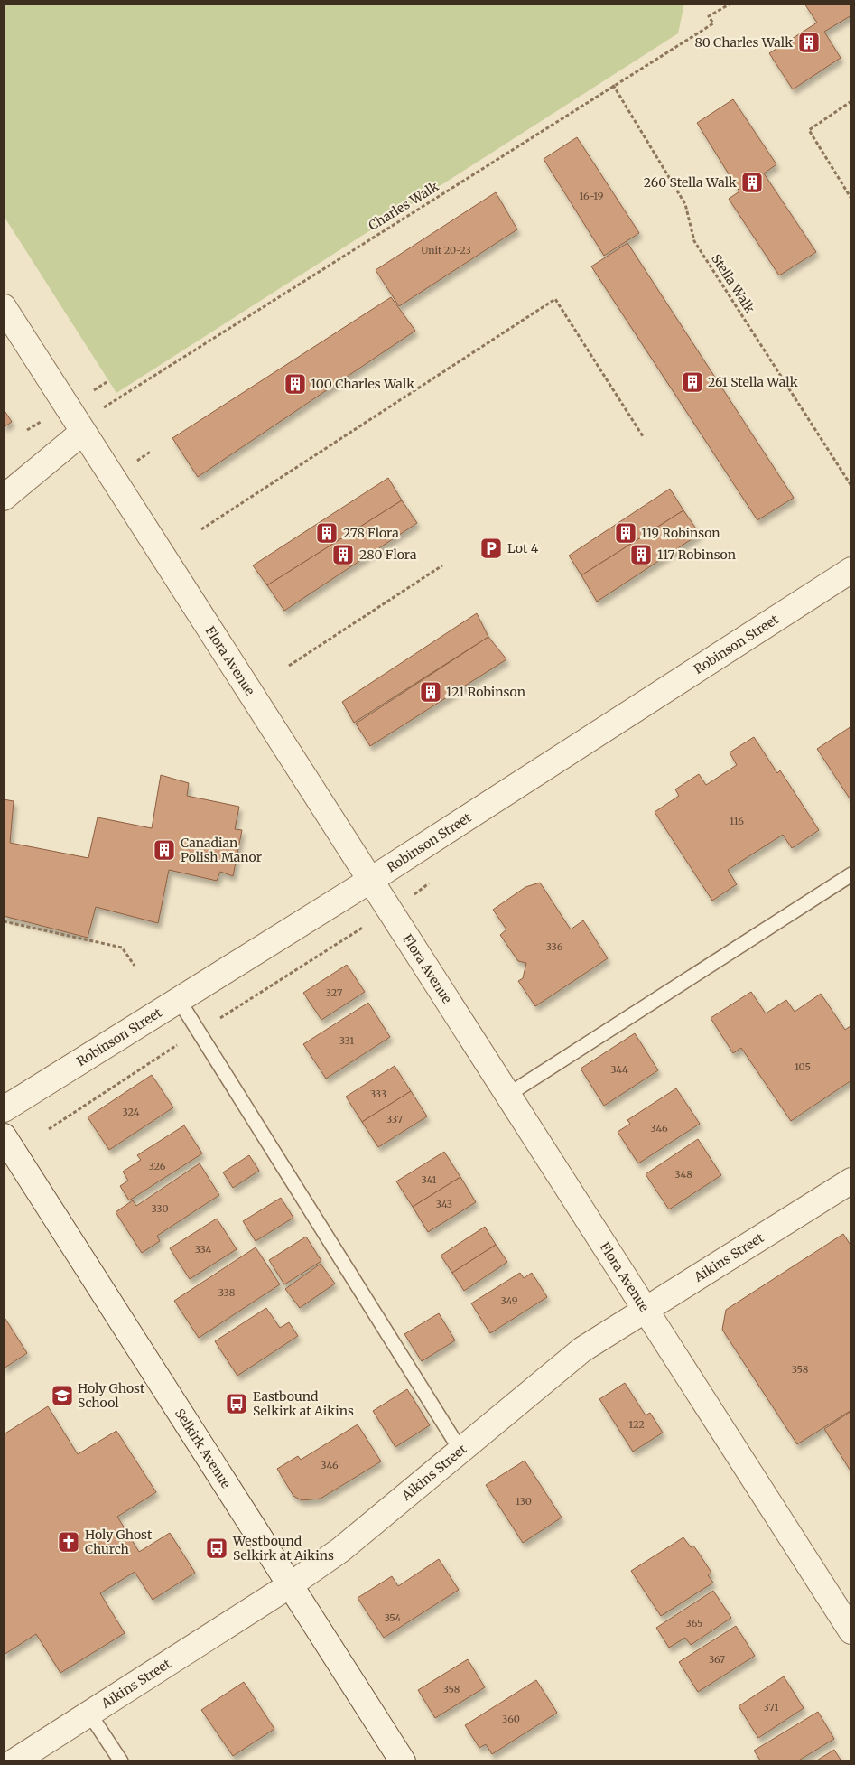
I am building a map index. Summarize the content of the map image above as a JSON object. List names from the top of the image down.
{
  "streets": {
    "street": [
      "Robinson Street",
      "Flora Avenue",
      "Aikins Street",
      "Selkirk Avenue"
    ],
    "path": ["Charles Walk", "Stella Walk"]
  },
  "crossings": [
    ["Charles Walk", "Stella Walk"],
    ["Charles Walk", "Flora Avenue"],
    ["Robinson Street", "Flora Avenue"],
    ["Flora Avenue", "Aikins Street"],
    ["Aikins Street", "Selkirk Avenue"]
  ],
  "places": {
    "building": [
      "80 Charles Walk",
      "260 Stella Walk",
      "261 Stella Walk",
      "100 Charles Walk",
      "278 Flora",
      "119 Robinson",
      "280 Flora",
      "117 Robinson",
      "121 Robinson",
      "Canadian Polish Manor"
    ],
    "parking": ["Lot 4"],
    "school or university": ["Holy Ghost School"],
    "bus stop": ["Eastbound Selkirk at Aikins", "Westbound Selkirk at Aikins"],
    "church": ["Holy Ghost Church"]
  },
  "house_numbers": [
    "16-19",
    "Unit 20-23",
    "116",
    "336",
    "327",
    "331",
    "105",
    "344",
    "333",
    "324",
    "337",
    "346",
    "326",
    "348",
    "341",
    "343",
    "330",
    "334",
    "338",
    "349",
    "358",
    "122",
    "346",
    "130",
    "354",
    "365",
    "367",
    "358",
    "371",
    "360"
  ]
}
